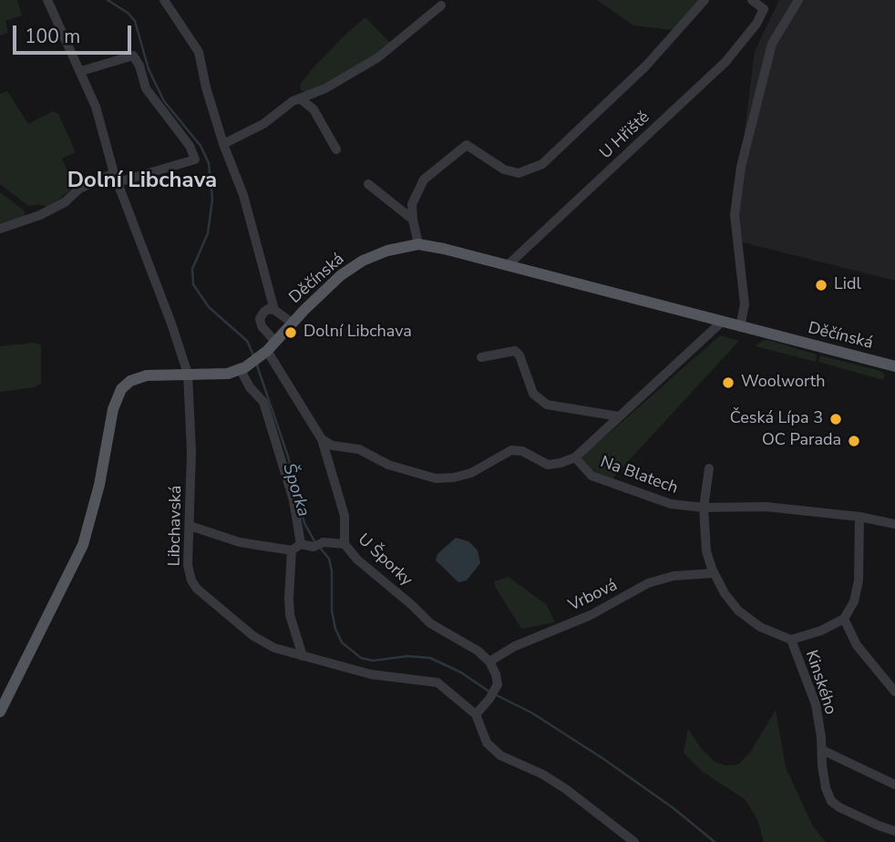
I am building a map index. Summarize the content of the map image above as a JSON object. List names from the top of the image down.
{
  "streets": {
    "main road": ["Děčínská"],
    "street": [
      "U Hřiště",
      "Na Blatech",
      "Libchavská",
      "U Šporky",
      "Vrbová",
      "Kinského"
    ]
  },
  "crossings": [
    ["U Hřiště", "Děčínská"],
    ["Děčínská", "U Šporky"],
    ["Na Blatech", "Kinského"],
    ["U Šporky", "Vrbová"],
    ["Vrbová", "Kinského"]
  ],
  "districts": ["Dolní Libchava"],
  "water": ["Šporka"],
  "places": [
    "Lidl",
    "Dolní Libchava",
    "Woolworth",
    "Česká Lípa 3",
    "OC Parada"
  ],
  "scale_bar": "100 m"
}
